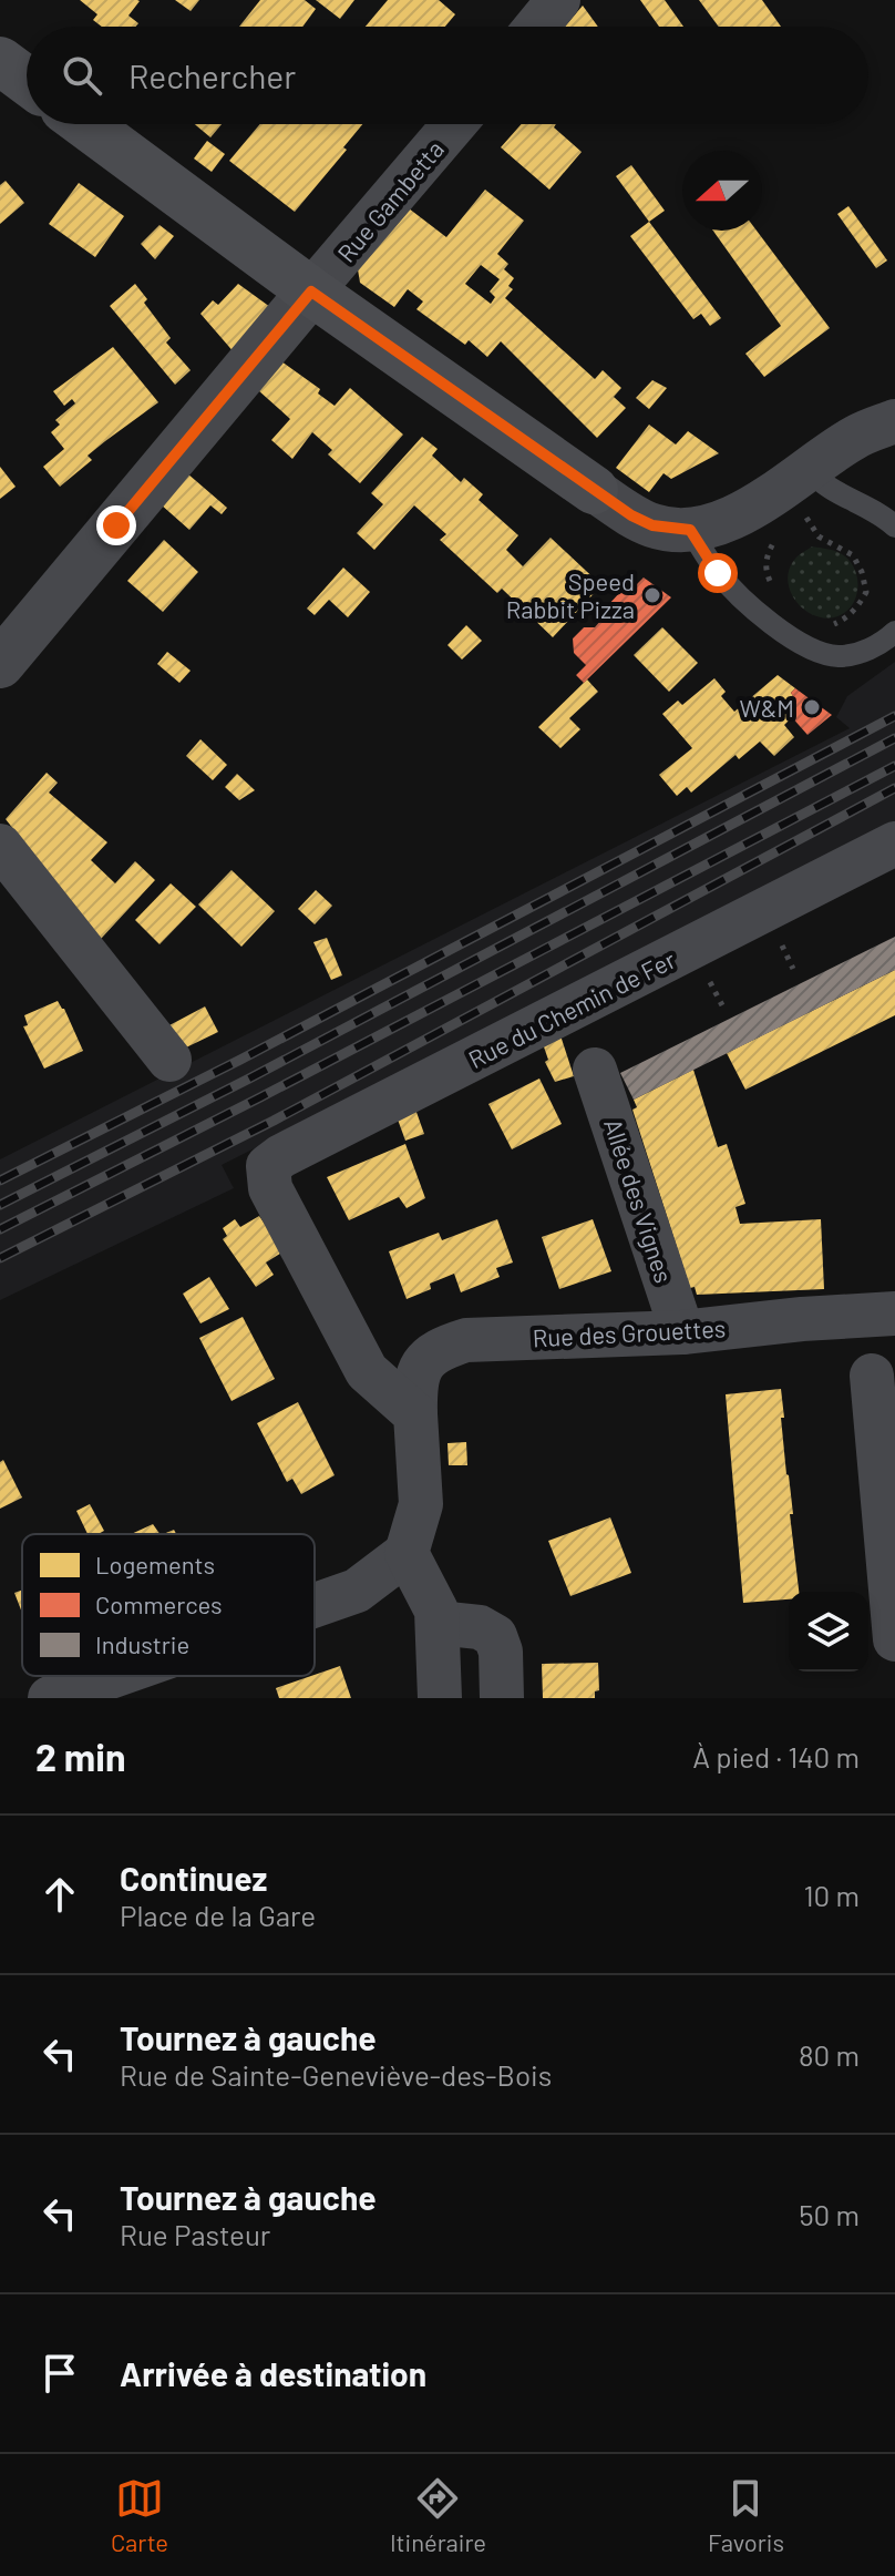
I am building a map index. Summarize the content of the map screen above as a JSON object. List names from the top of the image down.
{
  "streets": {
    "street": [
      "Rue Gambetta",
      "Rue du Chemin de Fer",
      "Allée des Vignes",
      "Rue des Grouettes"
    ]
  },
  "crossings": [
    ["Rue du Chemin de Fer", "Rue des Grouettes"],
    ["Allée des Vignes", "Rue des Grouettes"]
  ],
  "places": ["Speed Rabbit Pizza", "W&M"],
  "legend": ["Logements", "Commerces", "Industrie"],
  "north": "left",
  "page": {
    "search": "Rechercher",
    "heading": ["2 min", "À pied · 140 m"],
    "list": [
      ["Continuez", "Place de la Gare", "10 m"],
      ["Tournez à gauche", "Rue de Sainte-Geneviève-des-Bois", "80 m"],
      ["Tournez à gauche", "Rue Pasteur", "50 m"],
      "Arrivée à destination"
    ],
    "nav": ["Carte", "Itinéraire", "Favoris"]
  }
}
